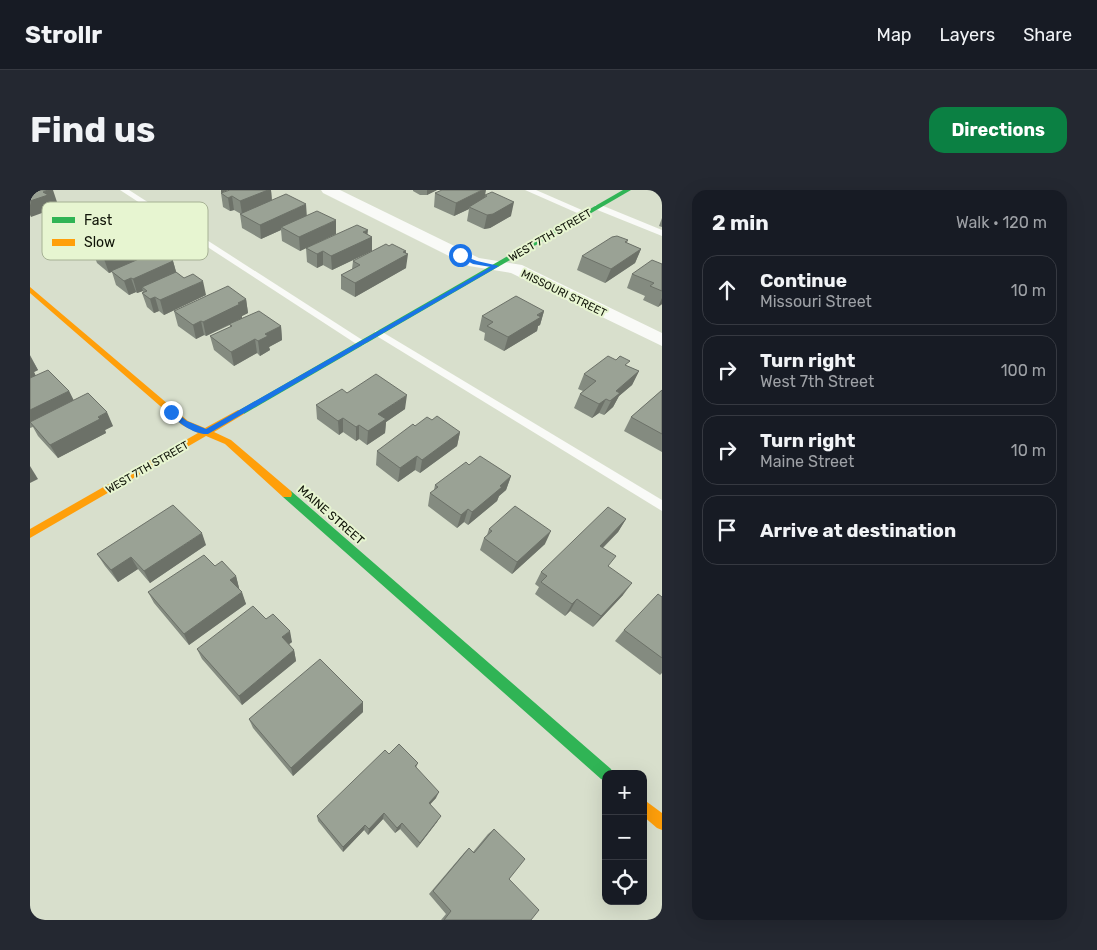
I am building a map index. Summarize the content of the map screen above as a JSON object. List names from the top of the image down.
{
  "streets": {
    "street": ["WEST 7TH STREET", "MISSOURI STREET", "MAINE STREET"]
  },
  "crossings": [
    ["WEST 7TH STREET", "MISSOURI STREET"],
    ["WEST 7TH STREET", "MAINE STREET"]
  ],
  "legend": ["Fast", "Slow"],
  "page": {
    "header": "Strollr",
    "nav": ["Map", "Layers", "Share"],
    "buttons": "Directions",
    "title": "Find us",
    "heading": ["2 min", "Walk · 120 m"],
    "list": [
      ["Continue", "Missouri Street", "10 m"],
      ["Turn right", "West 7th Street", "100 m"],
      ["Turn right", "Maine Street", "10 m"],
      "Arrive at destination"
    ],
    "map_buttons": ["+", "−"]
  }
}
